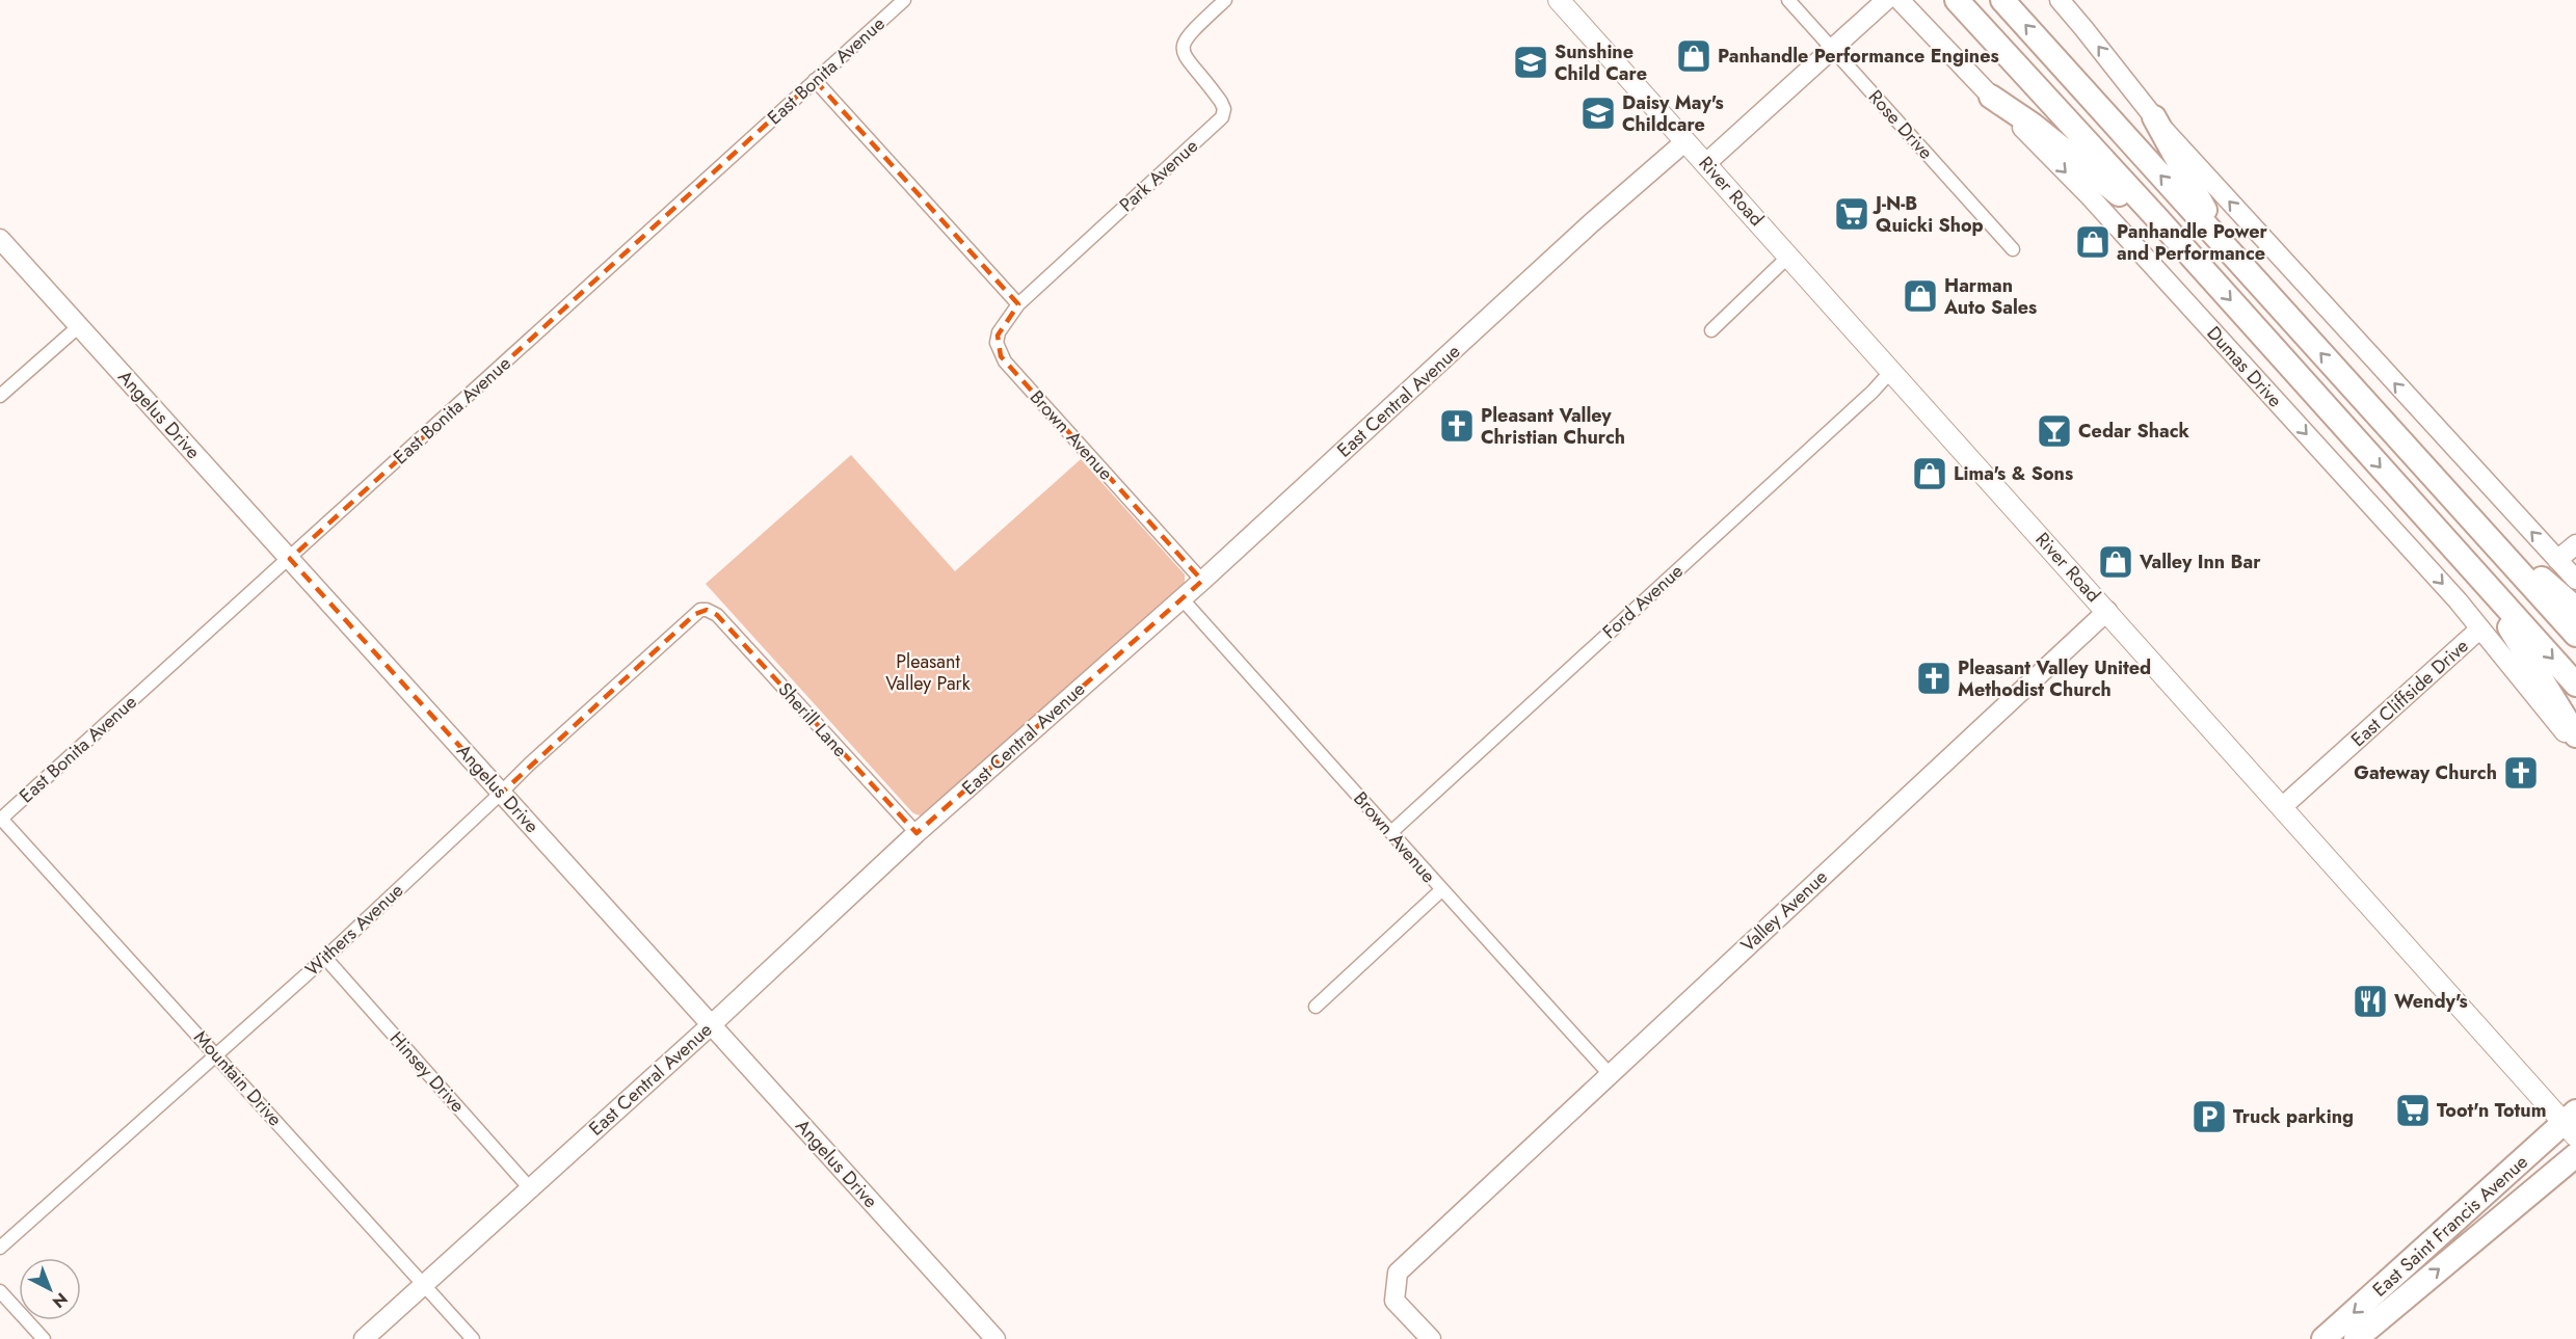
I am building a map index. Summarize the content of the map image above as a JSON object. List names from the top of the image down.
{
  "streets": {
    "highway": ["East Saint Francis Avenue"],
    "main road": ["River Road"],
    "street": [
      "East Bonita Avenue",
      "Rose Drive",
      "Park Avenue",
      "Dumas Drive",
      "East Central Avenue",
      "Angelus Drive",
      "Brown Avenue",
      "Ford Avenue",
      "East Cliffside Drive",
      "Sherill Lane",
      "Valley Avenue",
      "Withers Avenue",
      "Hinsey Drive",
      "Mountain Drive"
    ]
  },
  "crossings": [
    ["East Bonita Avenue", "Angelus Drive"],
    ["East Bonita Avenue", "Mountain Drive"],
    ["Park Avenue", "Brown Avenue"],
    ["River Road", "East Central Avenue"],
    ["River Road", "Ford Avenue"],
    ["River Road", "East Cliffside Drive"],
    ["River Road", "Valley Avenue"],
    ["River Road", "East Saint Francis Avenue"],
    ["Dumas Drive", "East Cliffside Drive"],
    ["East Central Avenue", "Angelus Drive"],
    ["East Central Avenue", "Brown Avenue"],
    ["East Central Avenue", "Sherill Lane"],
    ["East Central Avenue", "Hinsey Drive"],
    ["East Central Avenue", "Mountain Drive"],
    ["Angelus Drive", "Withers Avenue"],
    ["Brown Avenue", "Ford Avenue"],
    ["Brown Avenue", "Valley Avenue"],
    ["Sherill Lane", "Withers Avenue"],
    ["Withers Avenue", "Hinsey Drive"],
    ["Withers Avenue", "Mountain Drive"]
  ],
  "parks": ["Pleasant Valley Park"],
  "places": {
    "shop": [
      "Panhandle Performance Engines",
      "Panhandle Power and Performance",
      "Harman Auto Sales",
      "Lima's & Sons",
      "Valley Inn Bar"
    ],
    "school or university": ["Sunshine Child Care", "Daisy May's Childcare"],
    "supermarket": ["J-N-B Quicki Shop", "Toot'n Totum"],
    "church": ["Pleasant Valley Christian Church", "Pleasant Valley United Methodist Church", "Gateway Church"],
    "bar": ["Cedar Shack"],
    "restaurant": ["Wendy's"],
    "parking": ["Truck parking"]
  },
  "north": "bottom right"
}
